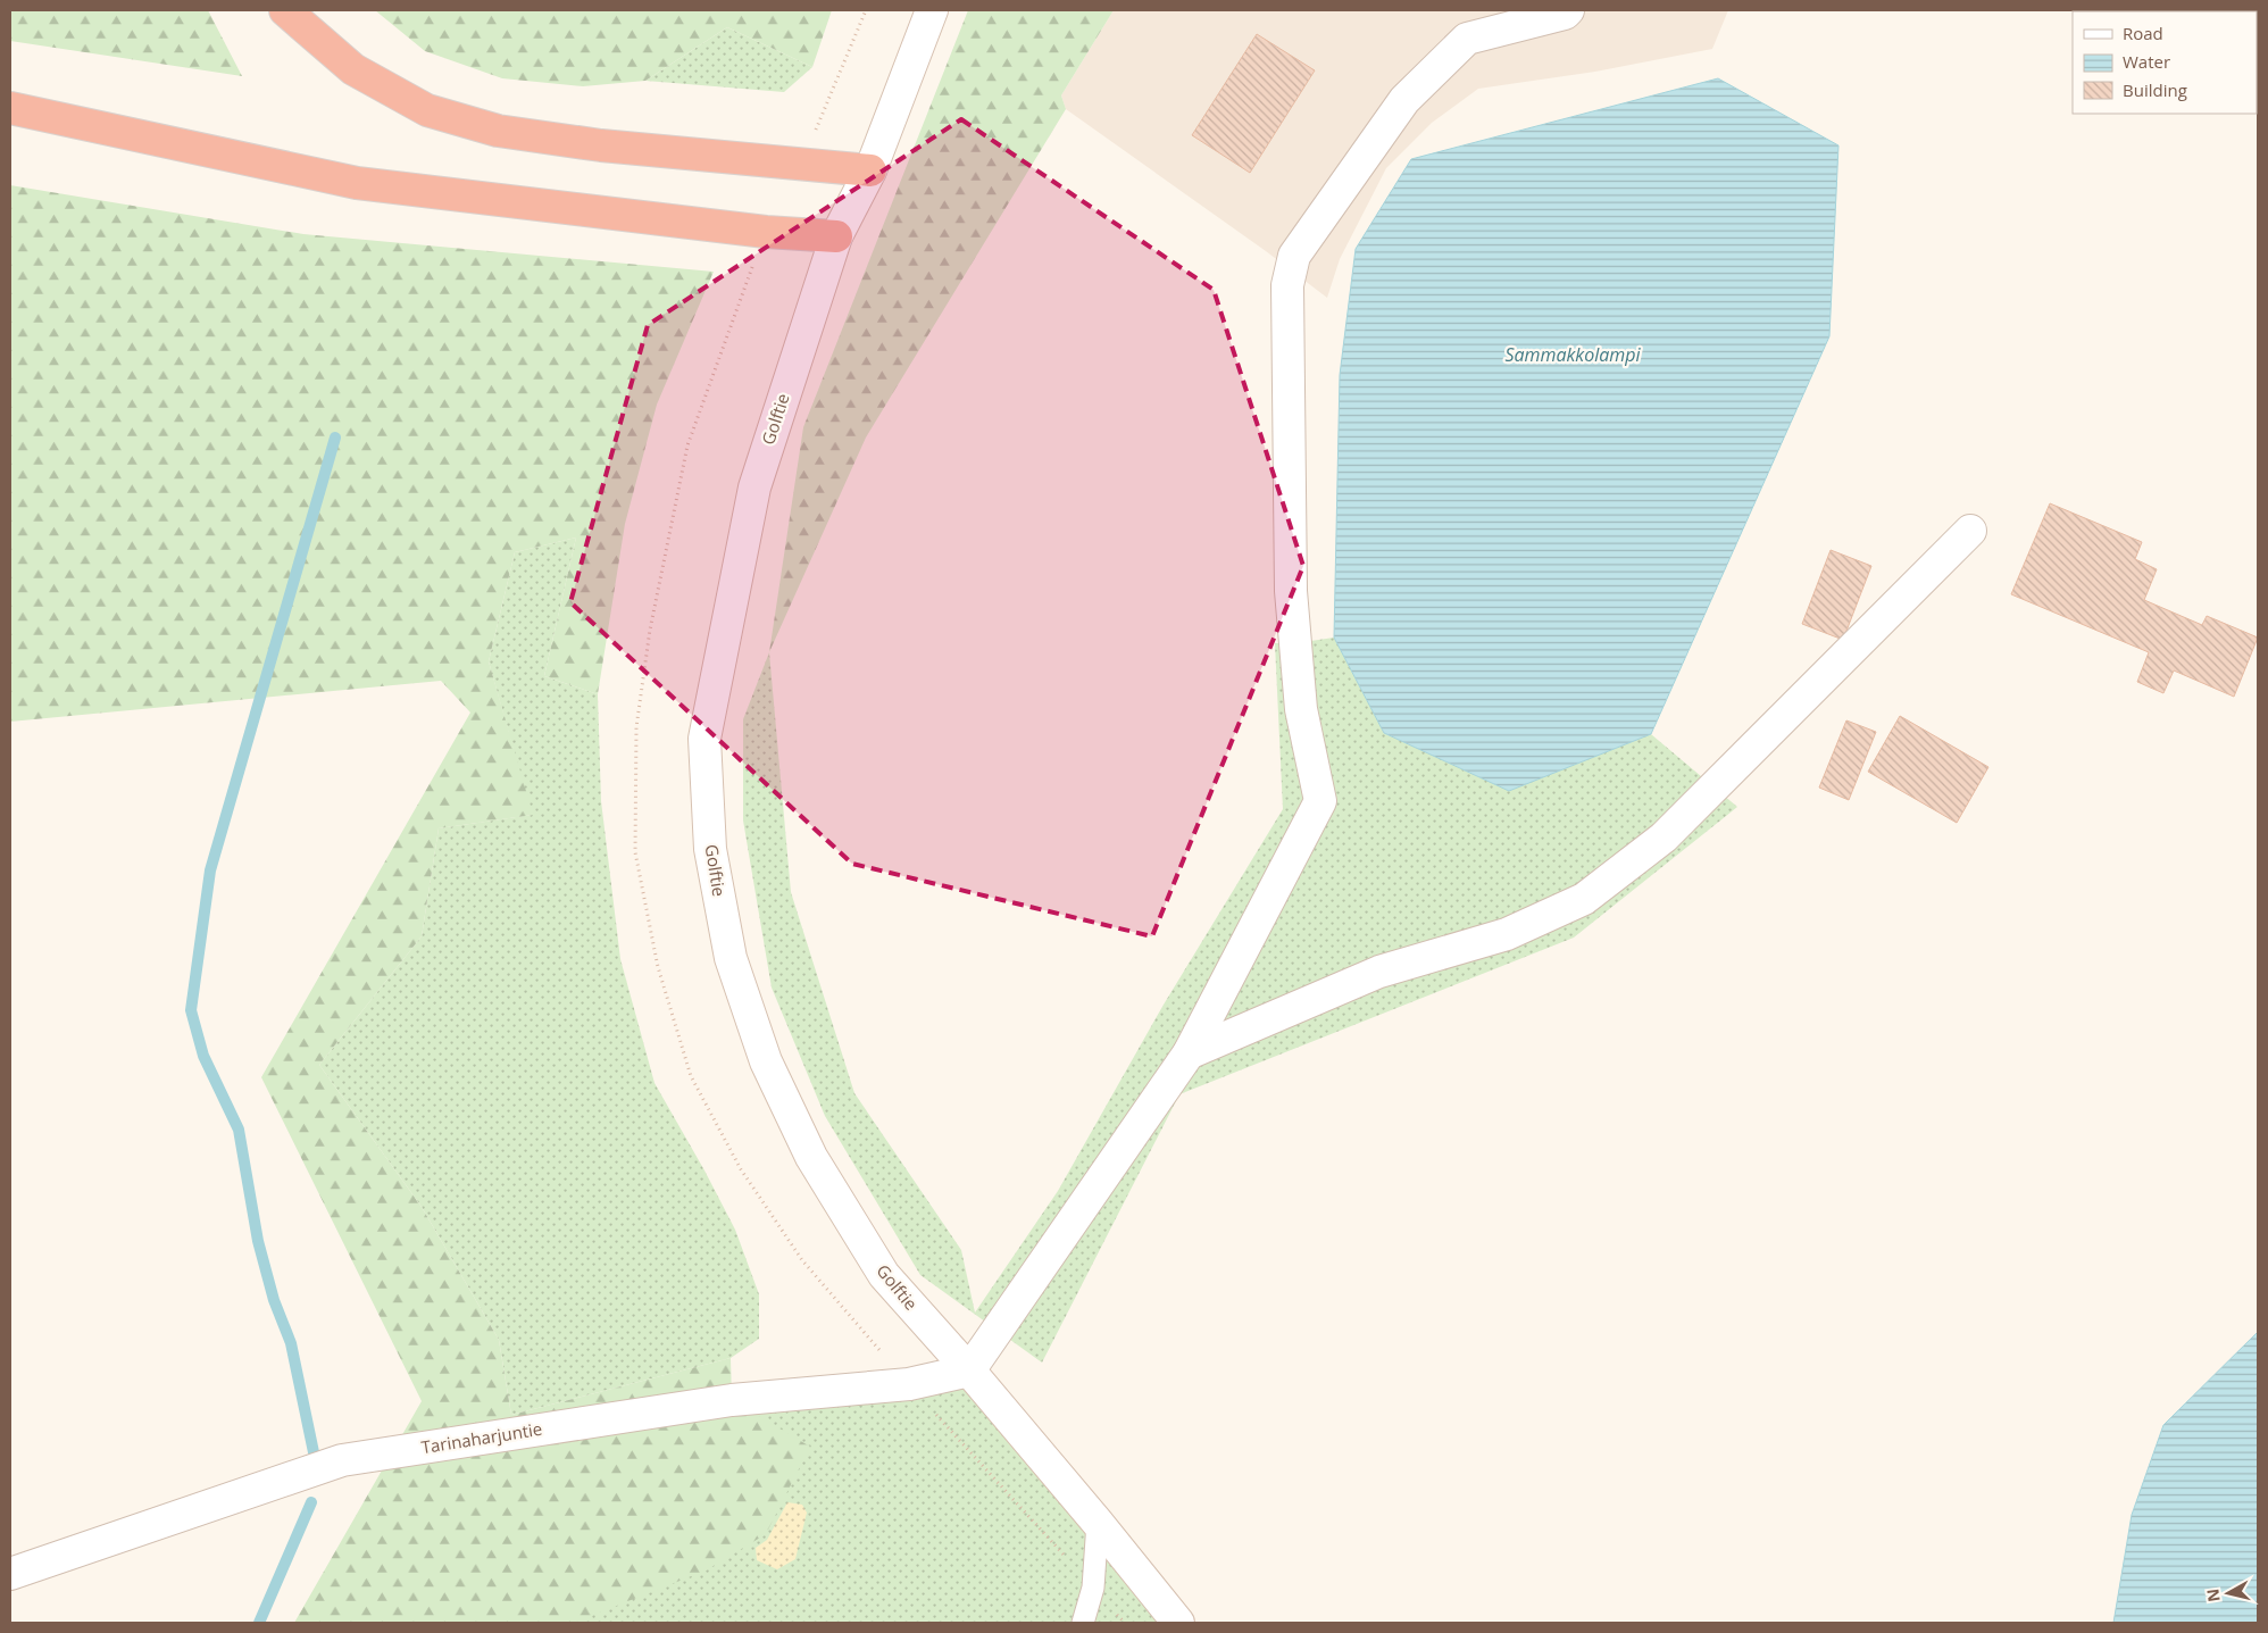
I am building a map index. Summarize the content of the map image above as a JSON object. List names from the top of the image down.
{
  "streets": {
    "street": ["Golftie", "Tarinaharjuntie"]
  },
  "crossings": [
    ["Golftie", "Tarinaharjuntie"]
  ],
  "water": ["Sammakkolampi"],
  "legend": ["Road", "Water", "Building"],
  "north": "left"
}
